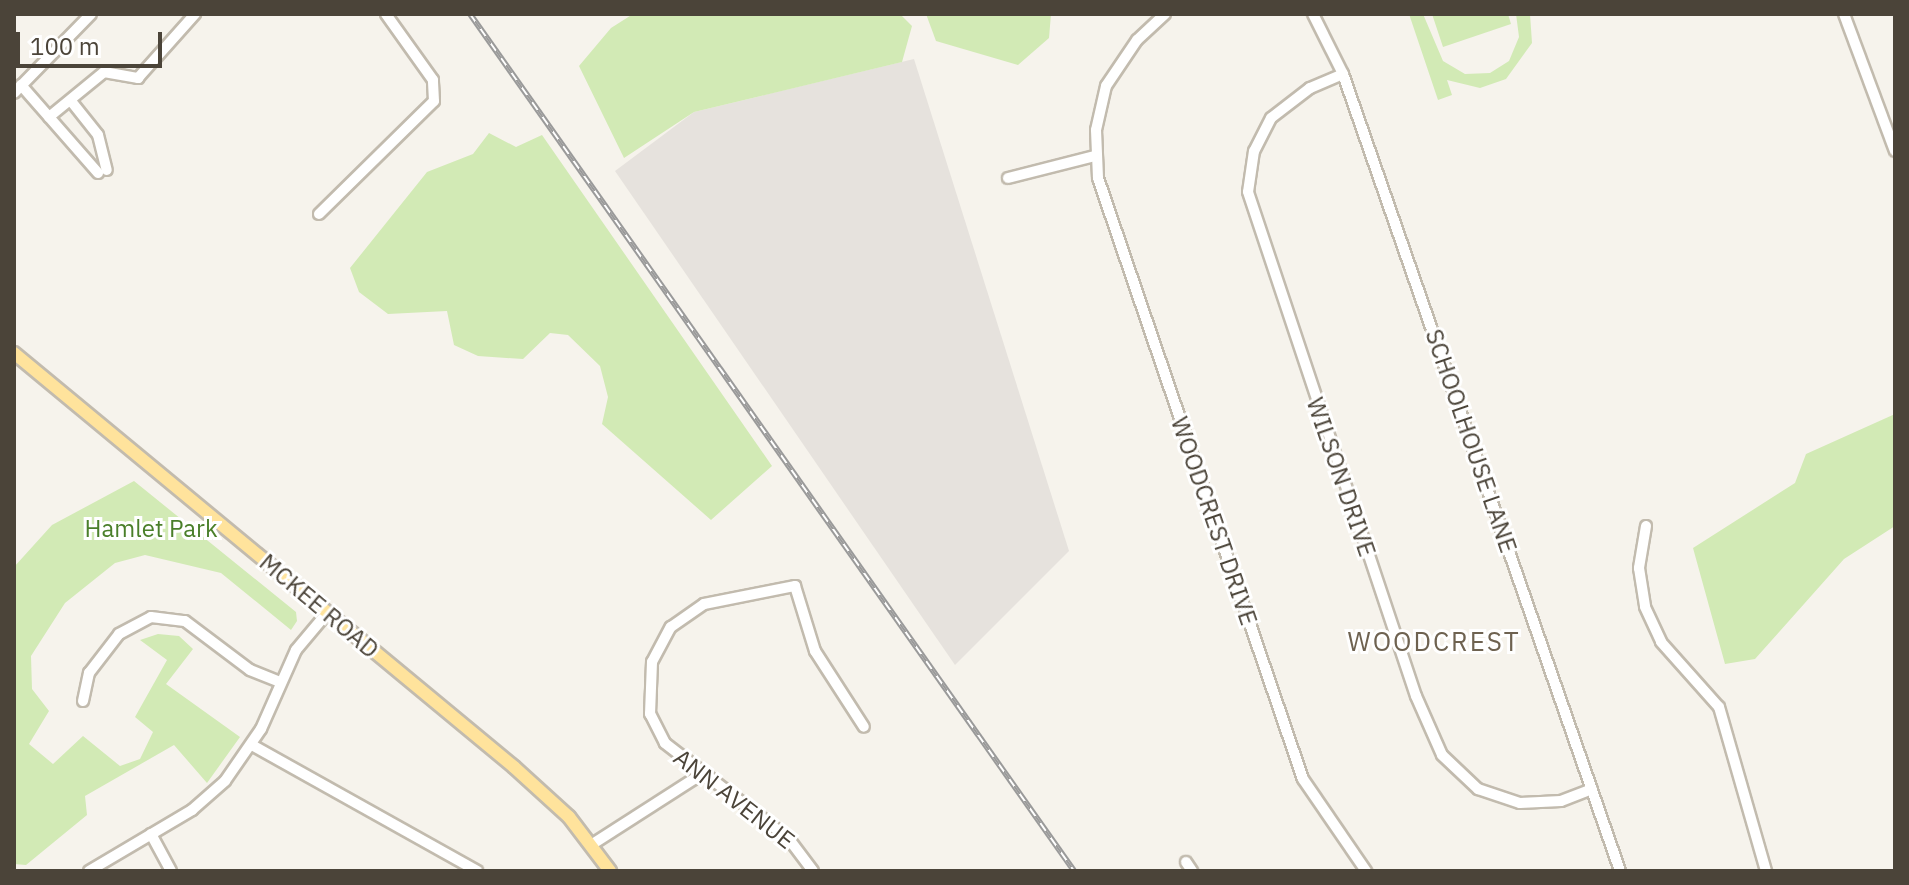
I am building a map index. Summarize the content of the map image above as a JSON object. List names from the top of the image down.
{
  "streets": {
    "main road": ["MCKEE ROAD"],
    "street": [
      "SCHOOLHOUSE LANE",
      "WILSON DRIVE",
      "WOODCREST DRIVE",
      "ANN AVENUE"
    ]
  },
  "crossings": [
    ["SCHOOLHOUSE LANE", "WILSON DRIVE"]
  ],
  "districts": ["WOODCREST"],
  "parks": ["Hamlet Park"],
  "scale_bar": "100 m"
}
